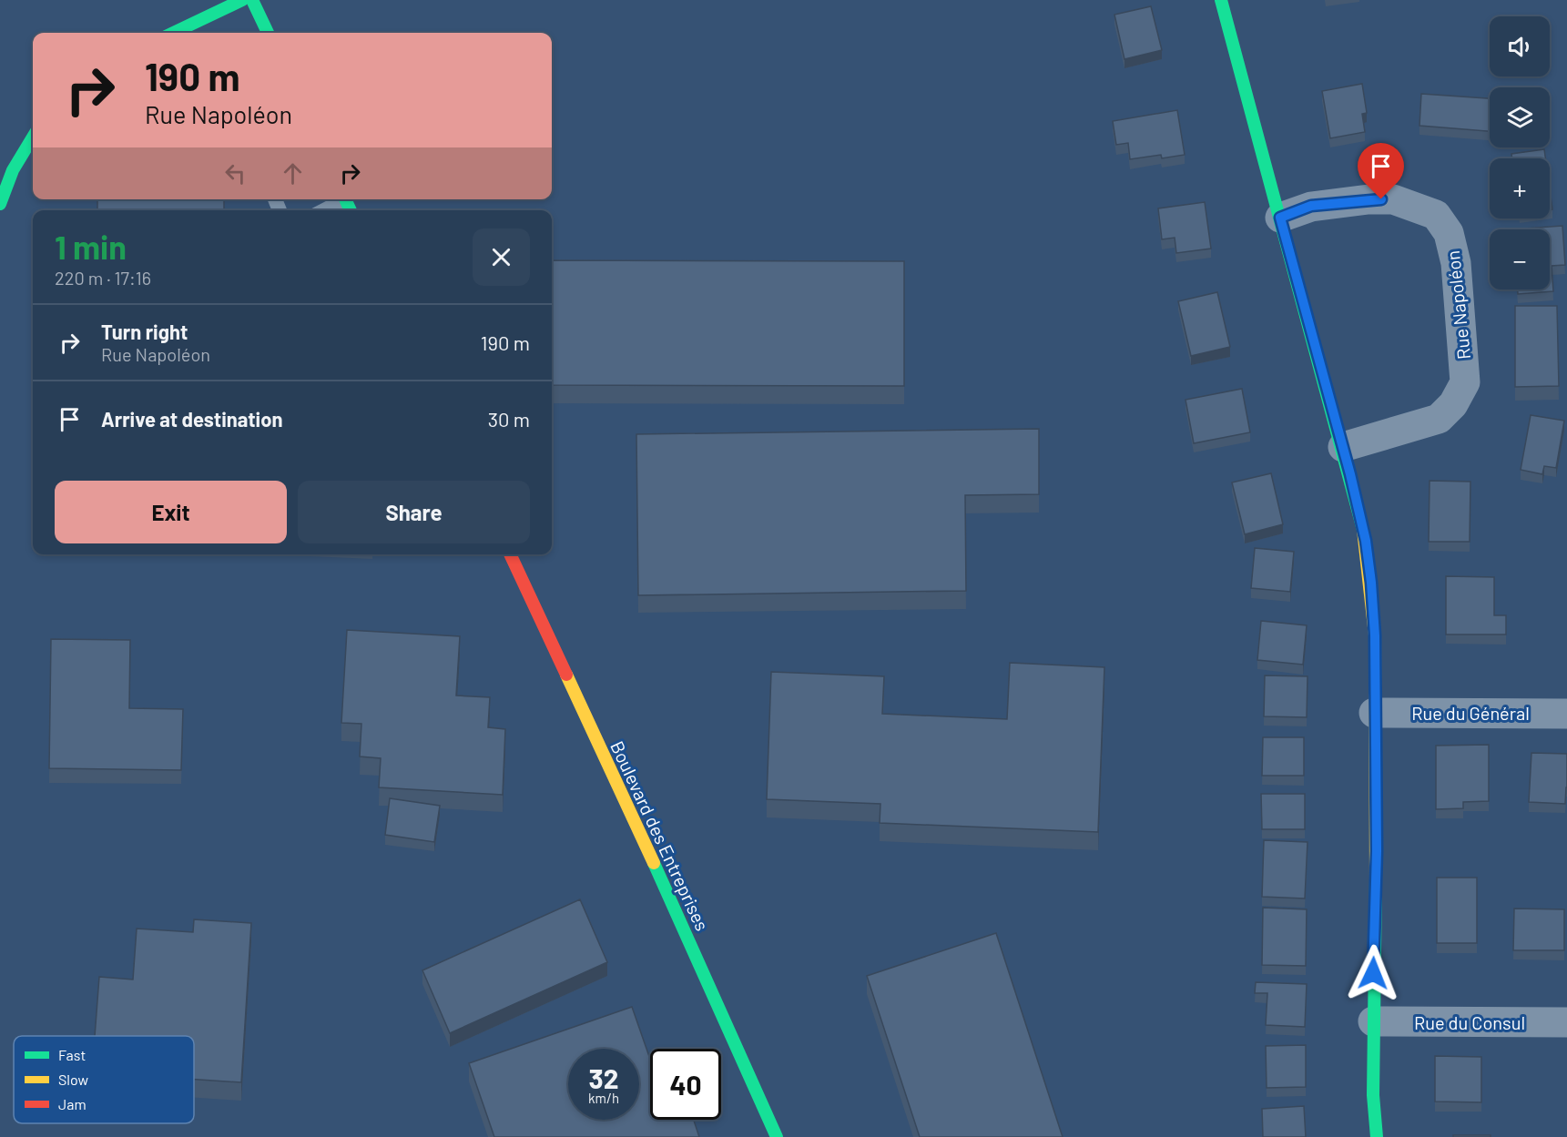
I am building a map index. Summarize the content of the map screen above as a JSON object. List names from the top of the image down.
{
  "streets": {
    "street": [
      "Rue Napoléon",
      "Rue du Général",
      "Boulevard des Entreprises",
      "Rue du Consul"
    ]
  },
  "legend": ["Fast", "Slow", "Jam"],
  "page": {
    "map_buttons": ["+", "−"],
    "turn": ["190 m", "Rue Napoléon"],
    "heading": ["1 min", "220 m · 17:16"],
    "list": [
      {
        "name": "Turn right",
        "note": "Rue Napoléon",
        "value": "190 m"
      },
      {
        "name": "Arrive at destination",
        "value": "30 m"
      }
    ],
    "buttons": ["Exit", "Share"],
    "speed": "32 km/h",
    "limit": "40"
  }
}
